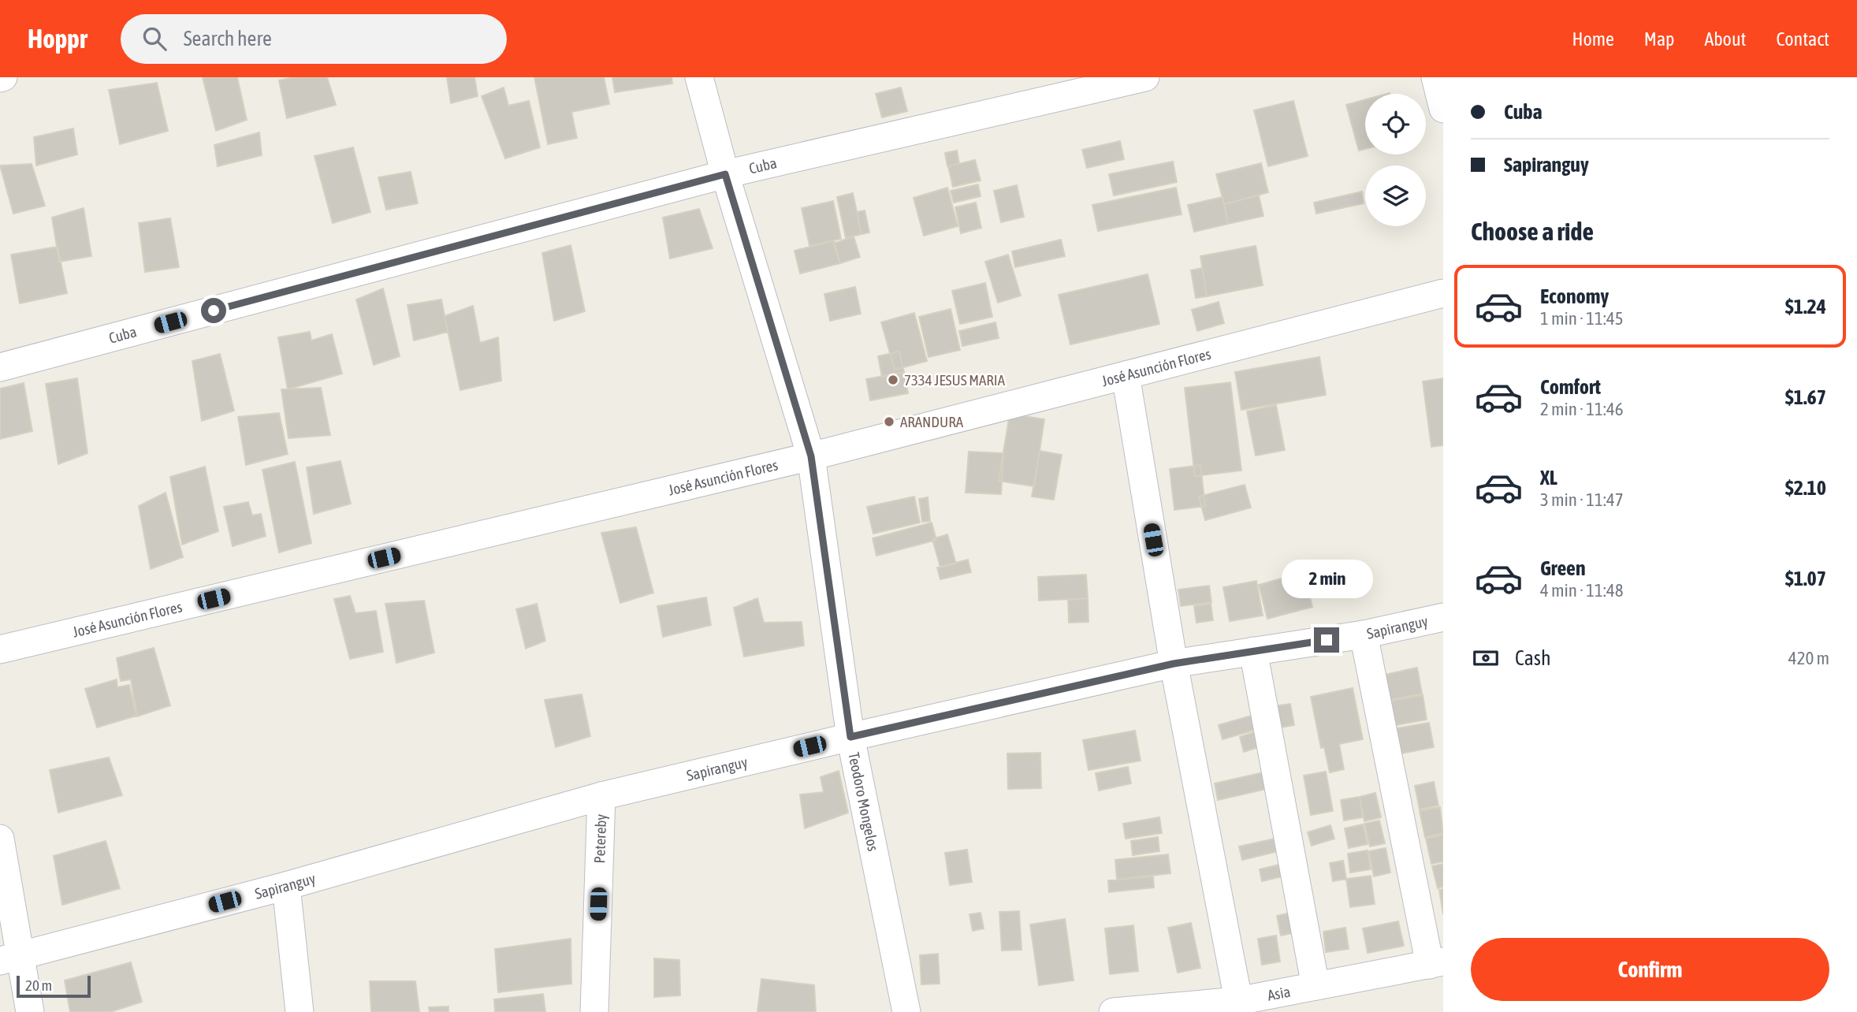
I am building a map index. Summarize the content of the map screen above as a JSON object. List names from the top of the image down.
{
  "streets": {
    "street": [
      "Cuba",
      "José Asunción Flores",
      "Sapiranguy",
      "Teodoro Mongelos",
      "Petereby",
      "Asia"
    ]
  },
  "crossings": [
    ["Cuba", "Teodoro Mongelos"],
    ["José Asunción Flores", "Teodoro Mongelos"],
    ["Sapiranguy", "Teodoro Mongelos"],
    ["Sapiranguy", "Petereby"]
  ],
  "places": ["7334 JESUS MARIA", "ARANDURA"],
  "scale_bar": "20 m",
  "page": {
    "header": "Hoppr",
    "search": "Search here",
    "nav": [
      "Home",
      "Map",
      "About",
      "Contact"
    ],
    "banner": ["Cuba", "Sapiranguy"],
    "heading": "Choose a ride",
    "list": [
      {
        "name": "Economy",
        "note": "1 min · 11:45",
        "value": "$1.24"
      },
      {
        "name": "Comfort",
        "note": "2 min · 11:46",
        "value": "$1.67"
      },
      {
        "name": "XL",
        "note": "3 min · 11:47",
        "value": "$2.10"
      },
      {
        "name": "Green",
        "note": "4 min · 11:48",
        "value": "$1.07"
      }
    ],
    "bubble": "2 min",
    "pay": ["Cash", "420 m"],
    "buttons": "Confirm",
    "scale": "20 m"
  }
}
